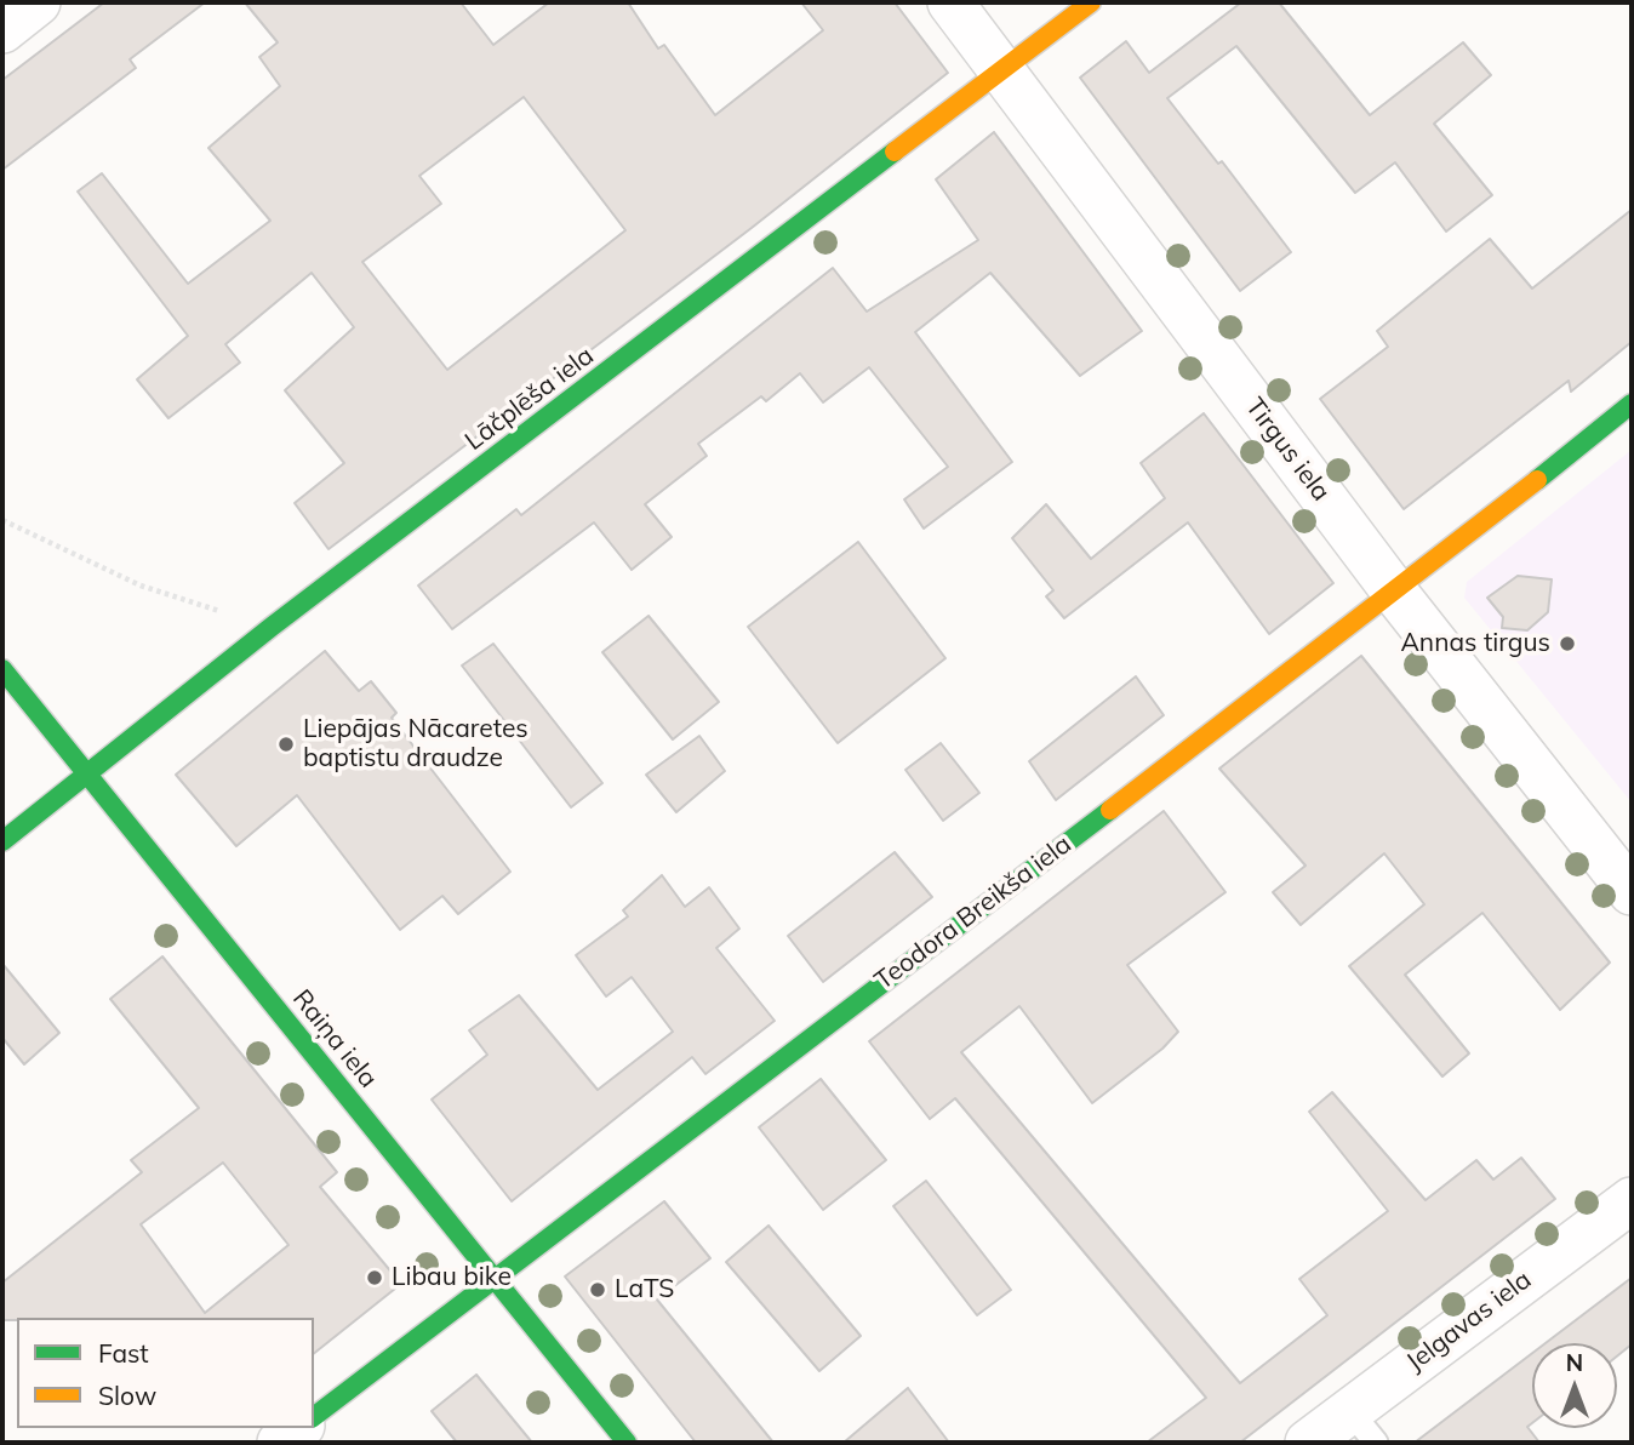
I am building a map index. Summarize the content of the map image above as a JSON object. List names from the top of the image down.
{
  "streets": {
    "street": [
      "Lāčplēša iela",
      "Tirgus iela",
      "Teodora Breikša iela",
      "Raiņa iela",
      "Jelgavas iela"
    ]
  },
  "crossings": [
    ["Lāčplēša iela", "Tirgus iela"],
    ["Lāčplēša iela", "Raiņa iela"],
    ["Tirgus iela", "Teodora Breikša iela"],
    ["Teodora Breikša iela", "Raiņa iela"]
  ],
  "places": [
    "Annas tirgus",
    "Liepājas Nācaretes baptistu draudze",
    "Libau bike",
    "LaTS"
  ],
  "legend": ["Fast", "Slow"],
  "north": "top"
}
